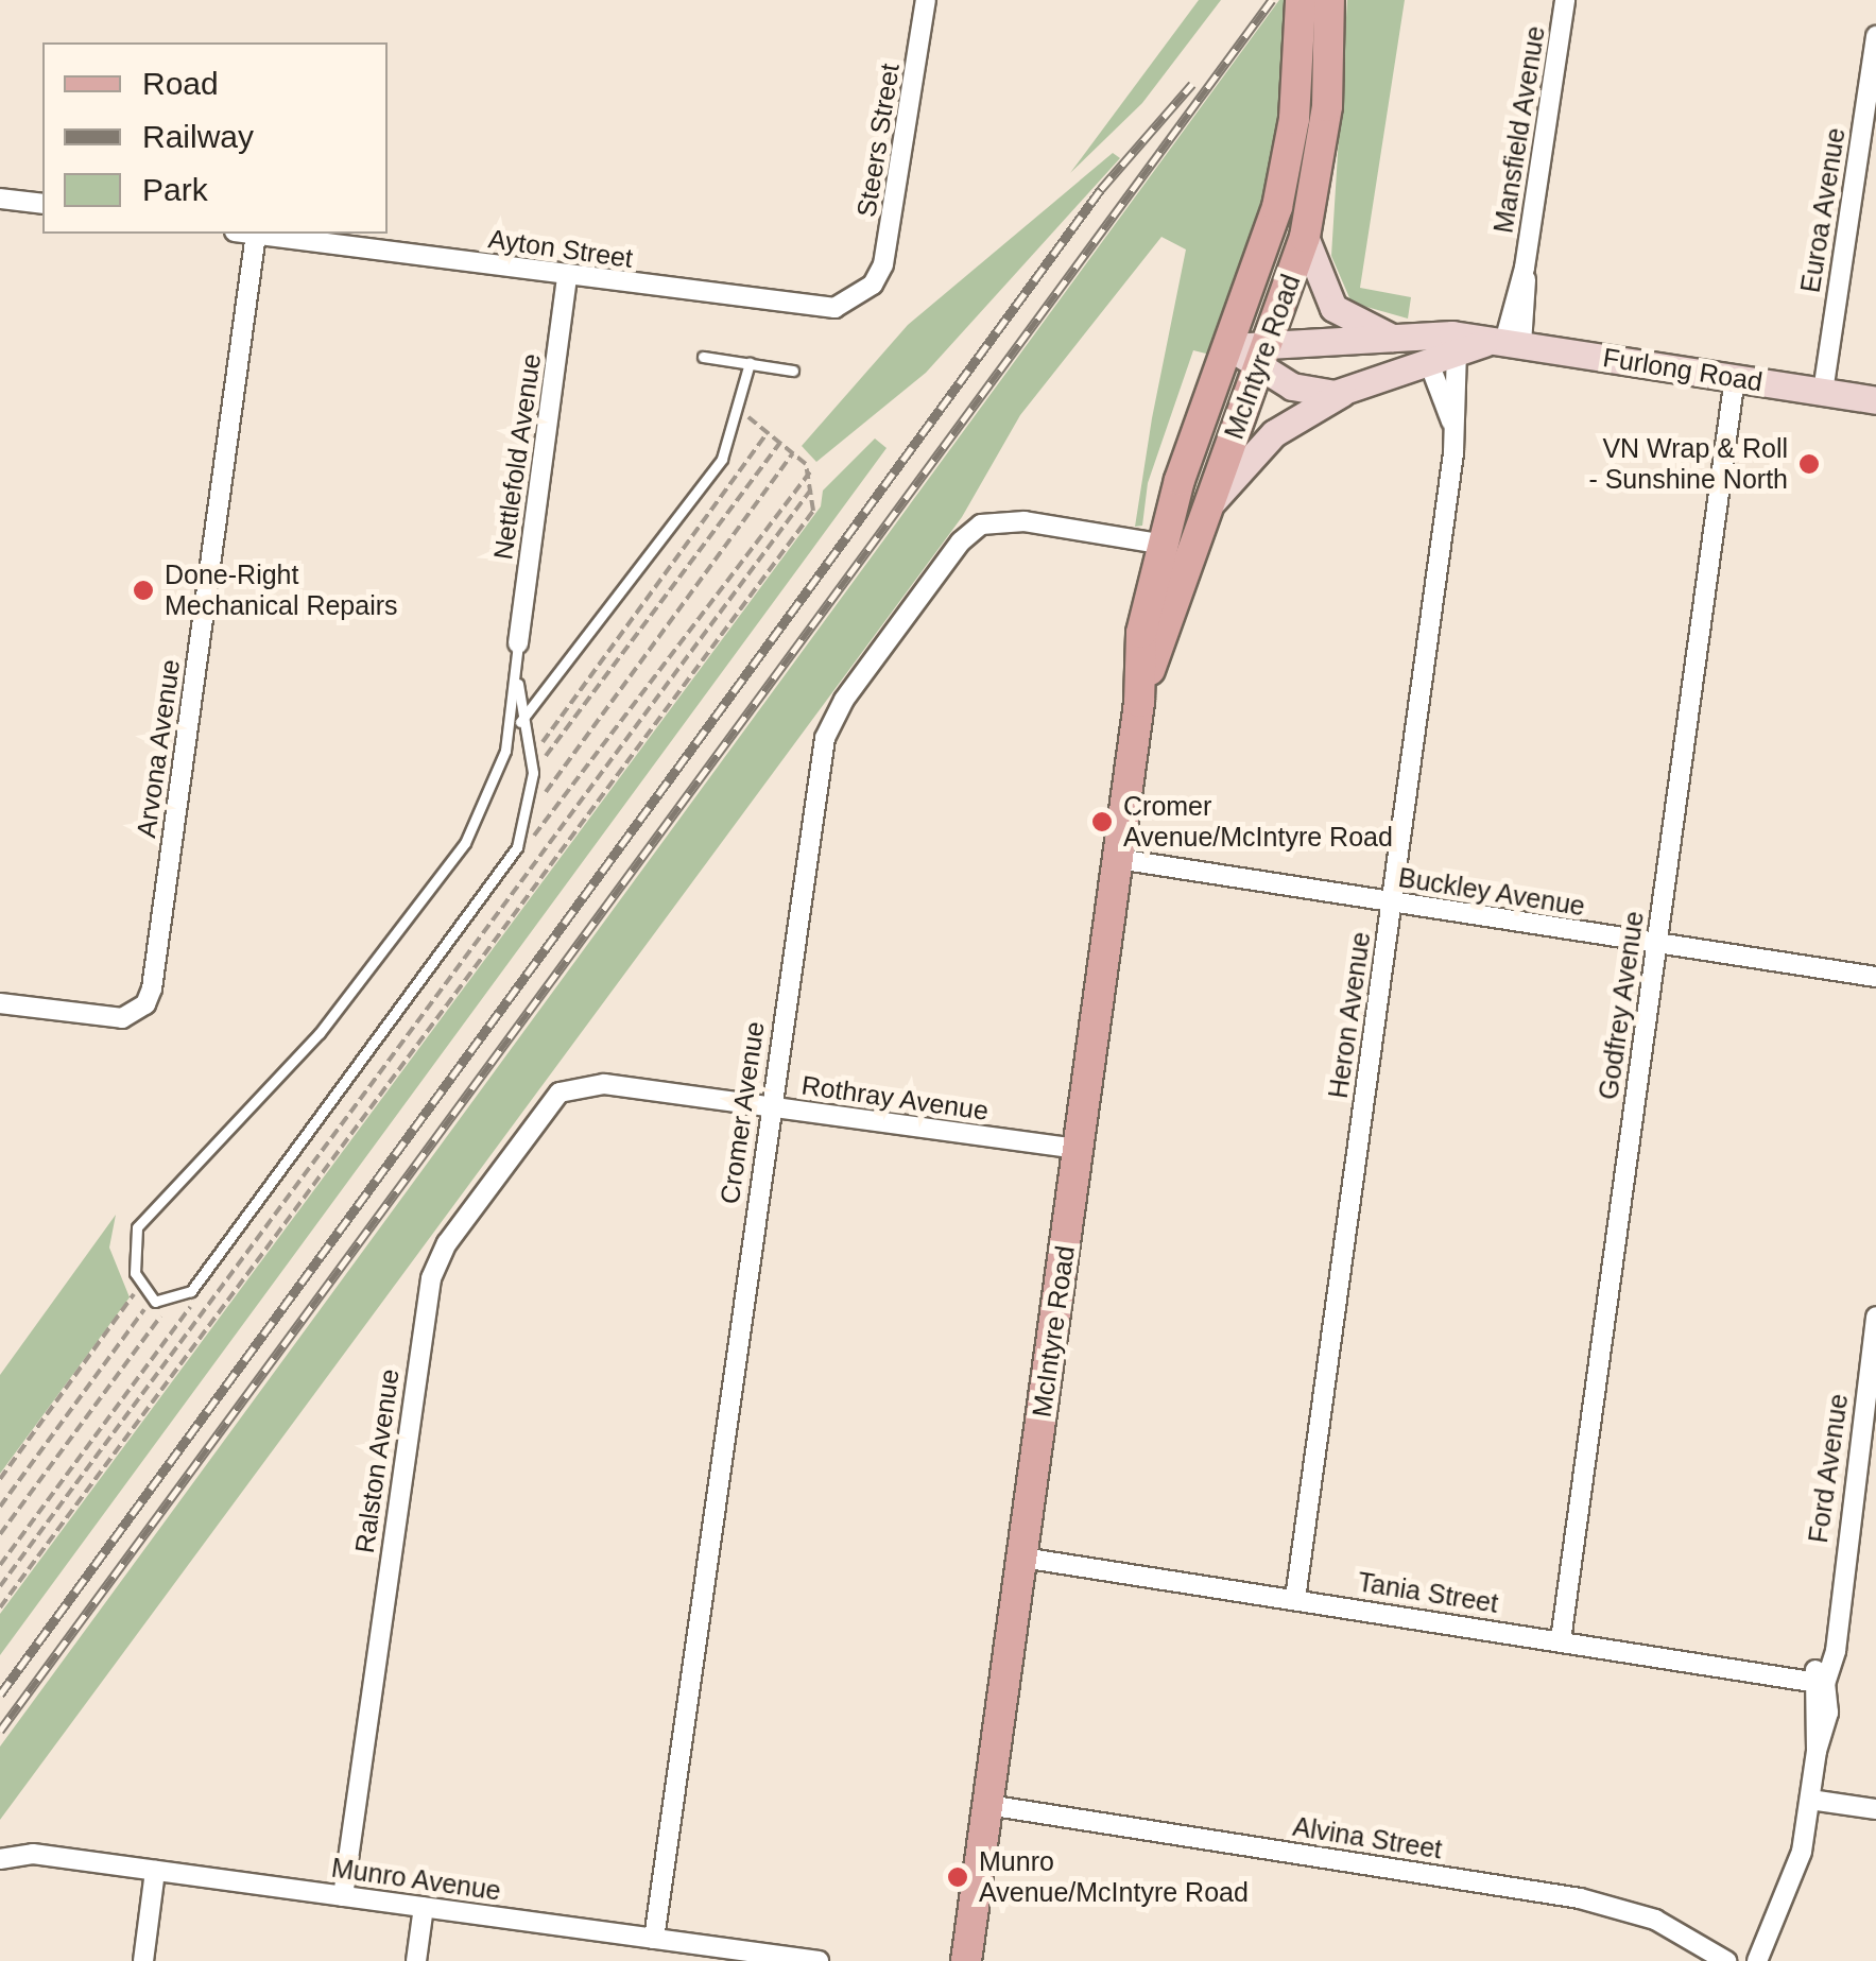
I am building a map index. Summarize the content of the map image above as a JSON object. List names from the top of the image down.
{
  "streets": {
    "main road": ["McIntyre Road"],
    "street": [
      "Mansfield Avenue",
      "Steers Street",
      "Euroa Avenue",
      "Ayton Street",
      "Furlong Road",
      "Nettlefold Avenue",
      "Arvona Avenue",
      "Buckley Avenue",
      "Godfrey Avenue",
      "Heron Avenue",
      "Rothray Avenue",
      "Cromer Avenue",
      "Ralston Avenue",
      "Ford Avenue",
      "Tania Street",
      "Alvina Street",
      "Munro Avenue"
    ]
  },
  "crossings": [
    ["Mansfield Avenue", "Furlong Road"],
    ["Steers Street", "Ayton Street"],
    ["Euroa Avenue", "Furlong Road"],
    ["Ayton Street", "Nettlefold Avenue"],
    ["Ayton Street", "Arvona Avenue"],
    ["McIntyre Road", "Furlong Road"],
    ["McIntyre Road", "Buckley Avenue"],
    ["McIntyre Road", "Rothray Avenue"],
    ["McIntyre Road", "Cromer Avenue"],
    ["McIntyre Road", "Tania Street"],
    ["McIntyre Road", "Alvina Street"],
    ["Furlong Road", "Godfrey Avenue"],
    ["Furlong Road", "Heron Avenue"],
    ["Buckley Avenue", "Godfrey Avenue"],
    ["Buckley Avenue", "Heron Avenue"],
    ["Godfrey Avenue", "Tania Street"],
    ["Heron Avenue", "Tania Street"],
    ["Rothray Avenue", "Cromer Avenue"],
    ["Rothray Avenue", "Ralston Avenue"],
    ["Cromer Avenue", "Munro Avenue"],
    ["Ralston Avenue", "Munro Avenue"],
    ["Ford Avenue", "Tania Street"]
  ],
  "places": [
    "VN Wrap & Roll - Sunshine North",
    "Done-Right Mechanical Repairs",
    "Cromer Avenue/McIntyre Road",
    "Munro Avenue/McIntyre Road"
  ],
  "legend": ["Road", "Railway", "Park"]
}
